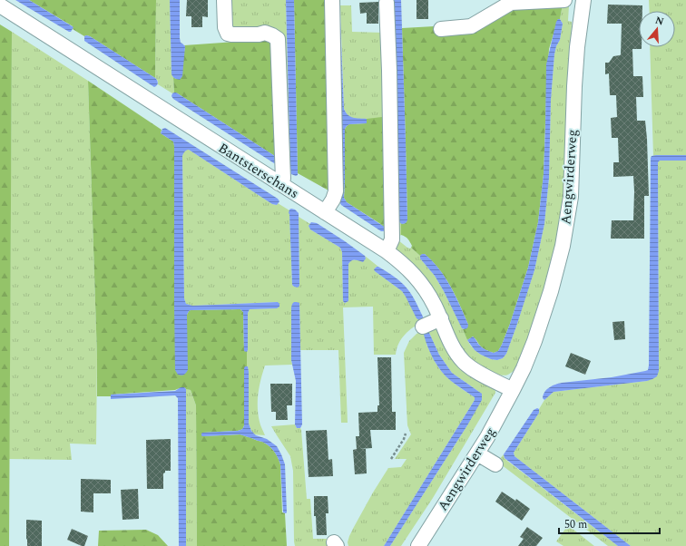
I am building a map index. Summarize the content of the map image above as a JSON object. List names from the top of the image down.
{
  "streets": {
    "street": ["Bantsterschans", "Aengwirderweg"]
  },
  "crossings": [
    ["Bantsterschans", "Aengwirderweg"]
  ],
  "scale_bar": "50 m",
  "north": "top"
}
